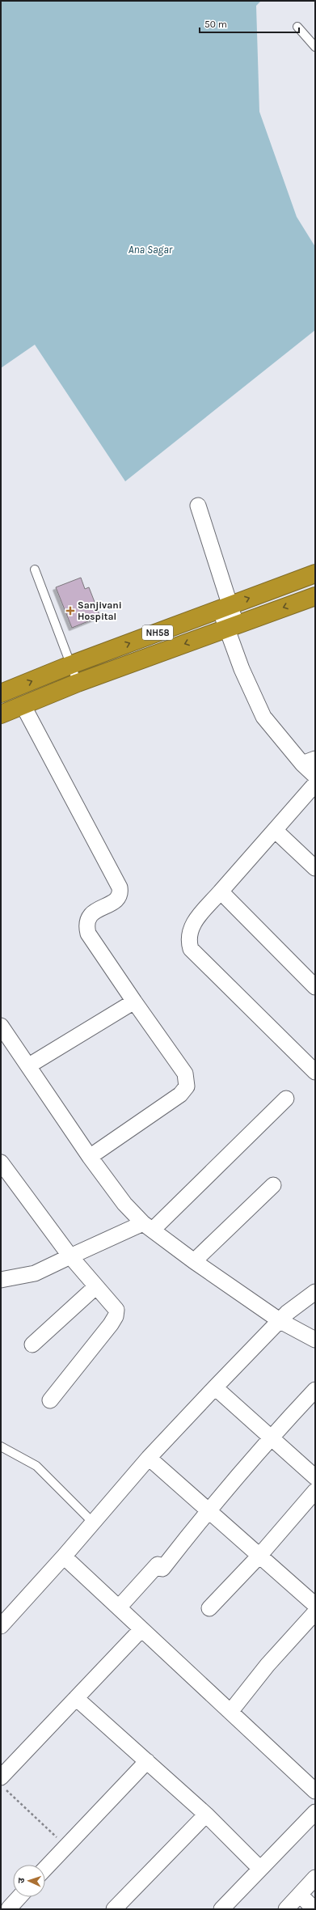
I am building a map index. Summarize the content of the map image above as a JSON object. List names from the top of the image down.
{
  "streets": {
    "highway": ["NH58"]
  },
  "water": ["Ana Sagar"],
  "places": {
    "health": ["Sanjivani Hospital"]
  },
  "scale_bar": "50 m",
  "north": "left"
}
